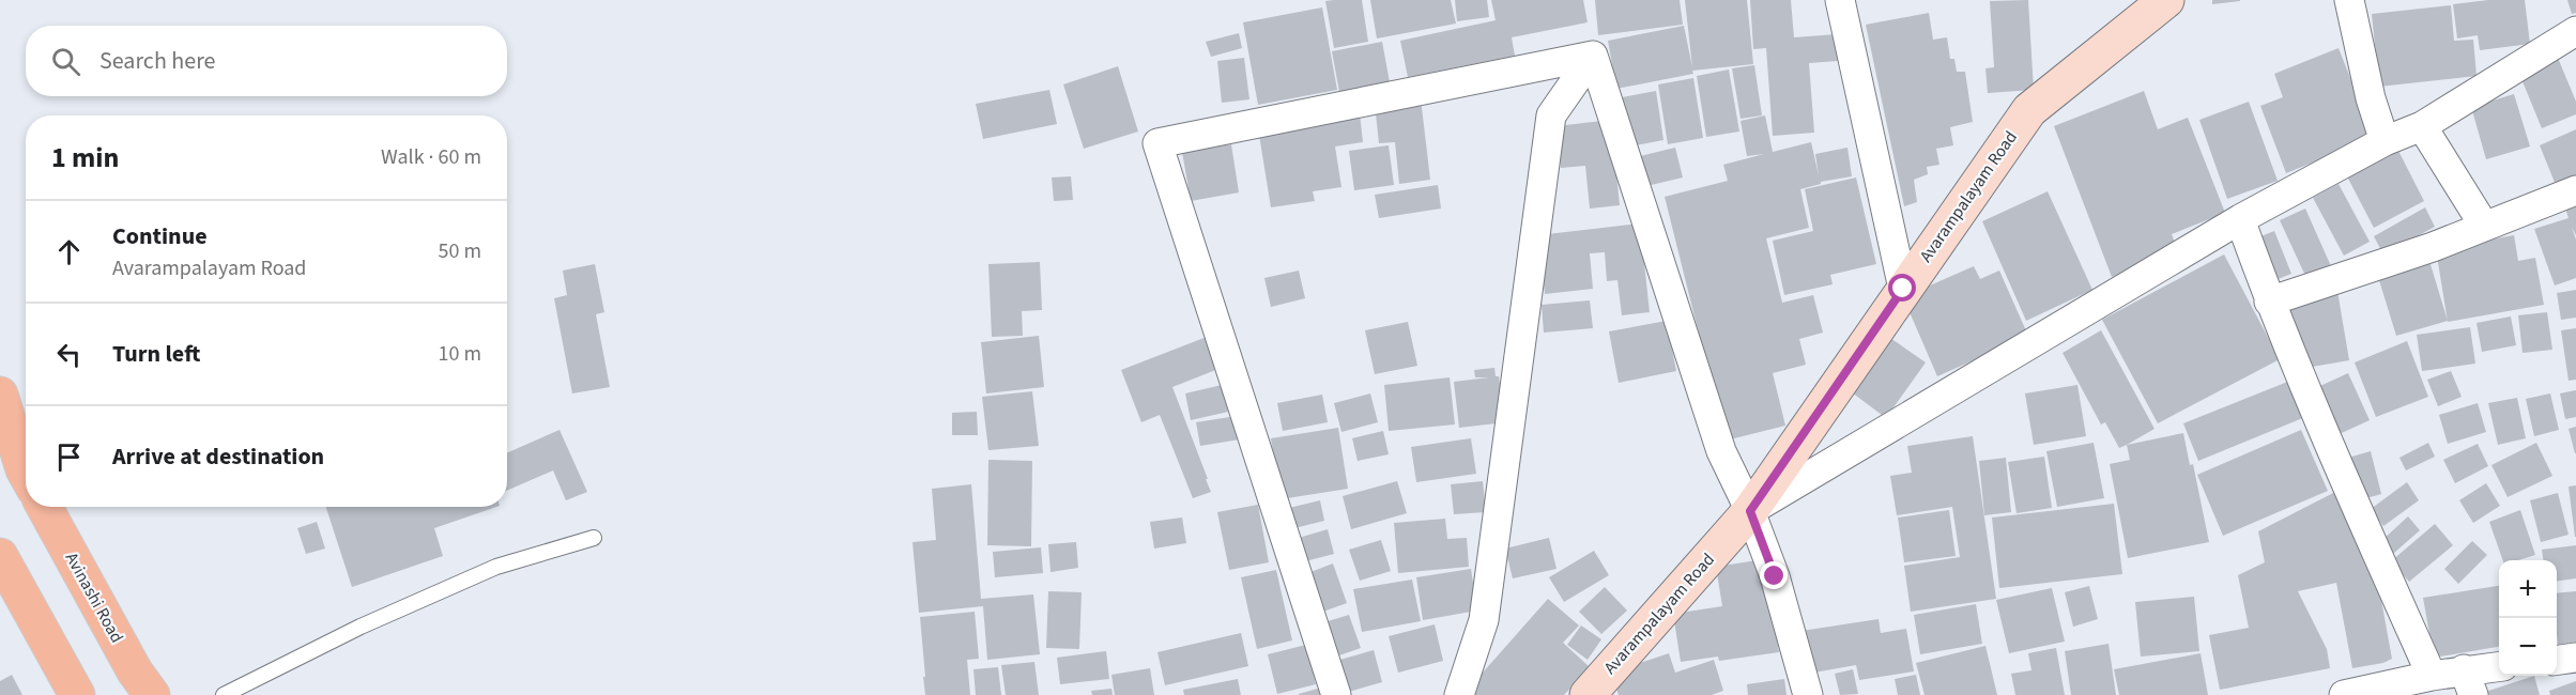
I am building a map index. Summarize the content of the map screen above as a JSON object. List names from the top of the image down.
{
  "streets": {
    "main road": ["Avinashi Road"],
    "street": ["Avarampalayam Road"]
  },
  "page": {
    "search": "Search here",
    "heading": ["1 min", "Walk · 60 m"],
    "list": [
      ["Continue", "Avarampalayam Road", "50 m"],
      ["Turn left", "10 m"],
      "Arrive at destination"
    ],
    "map_buttons": ["+", "−"]
  }
}
